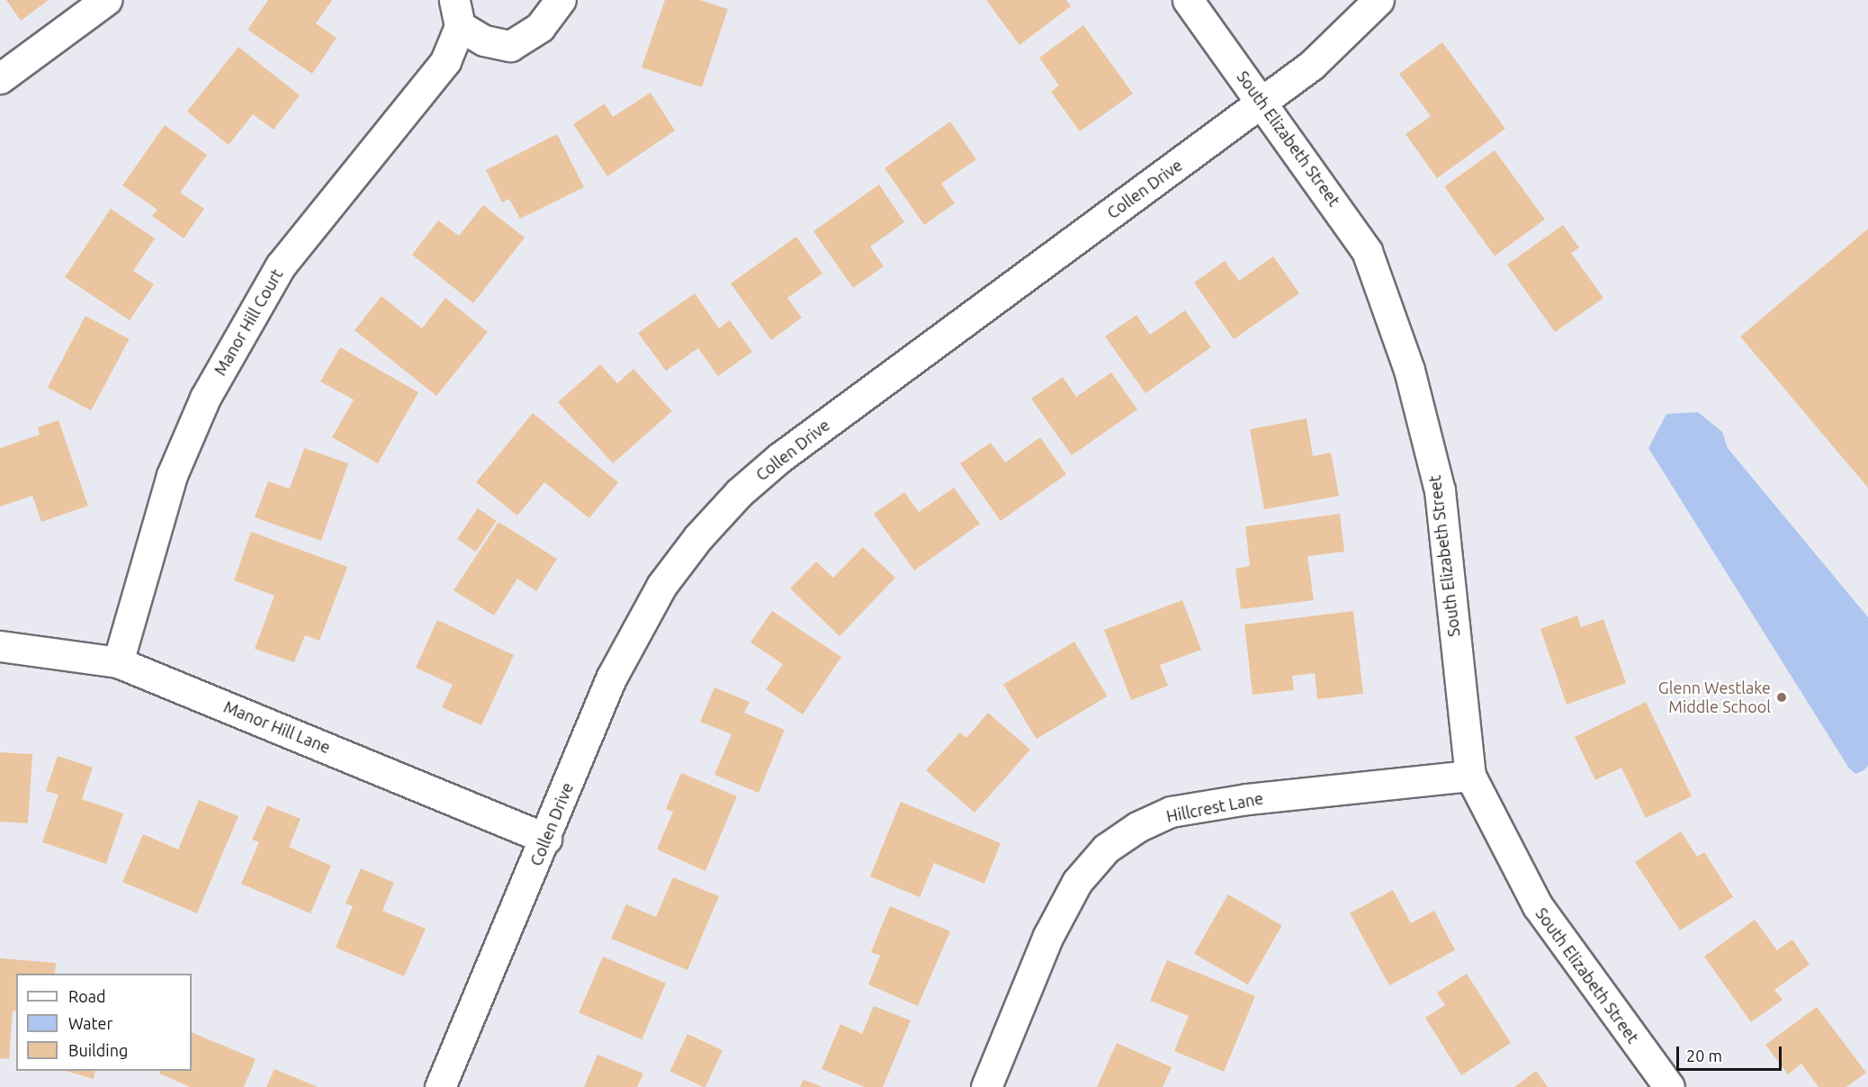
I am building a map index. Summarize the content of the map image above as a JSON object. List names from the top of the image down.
{
  "streets": {
    "street": [
      "South Elizabeth Street",
      "Collen Drive",
      "Manor Hill Court",
      "Manor Hill Lane",
      "Hillcrest Lane"
    ]
  },
  "crossings": [
    ["South Elizabeth Street", "Collen Drive"],
    ["South Elizabeth Street", "Hillcrest Lane"],
    ["Collen Drive", "Manor Hill Lane"],
    ["Manor Hill Court", "Manor Hill Lane"]
  ],
  "places": ["Glenn Westlake Middle School"],
  "legend": ["Road", "Water", "Building"],
  "scale_bar": "20 m"
}
